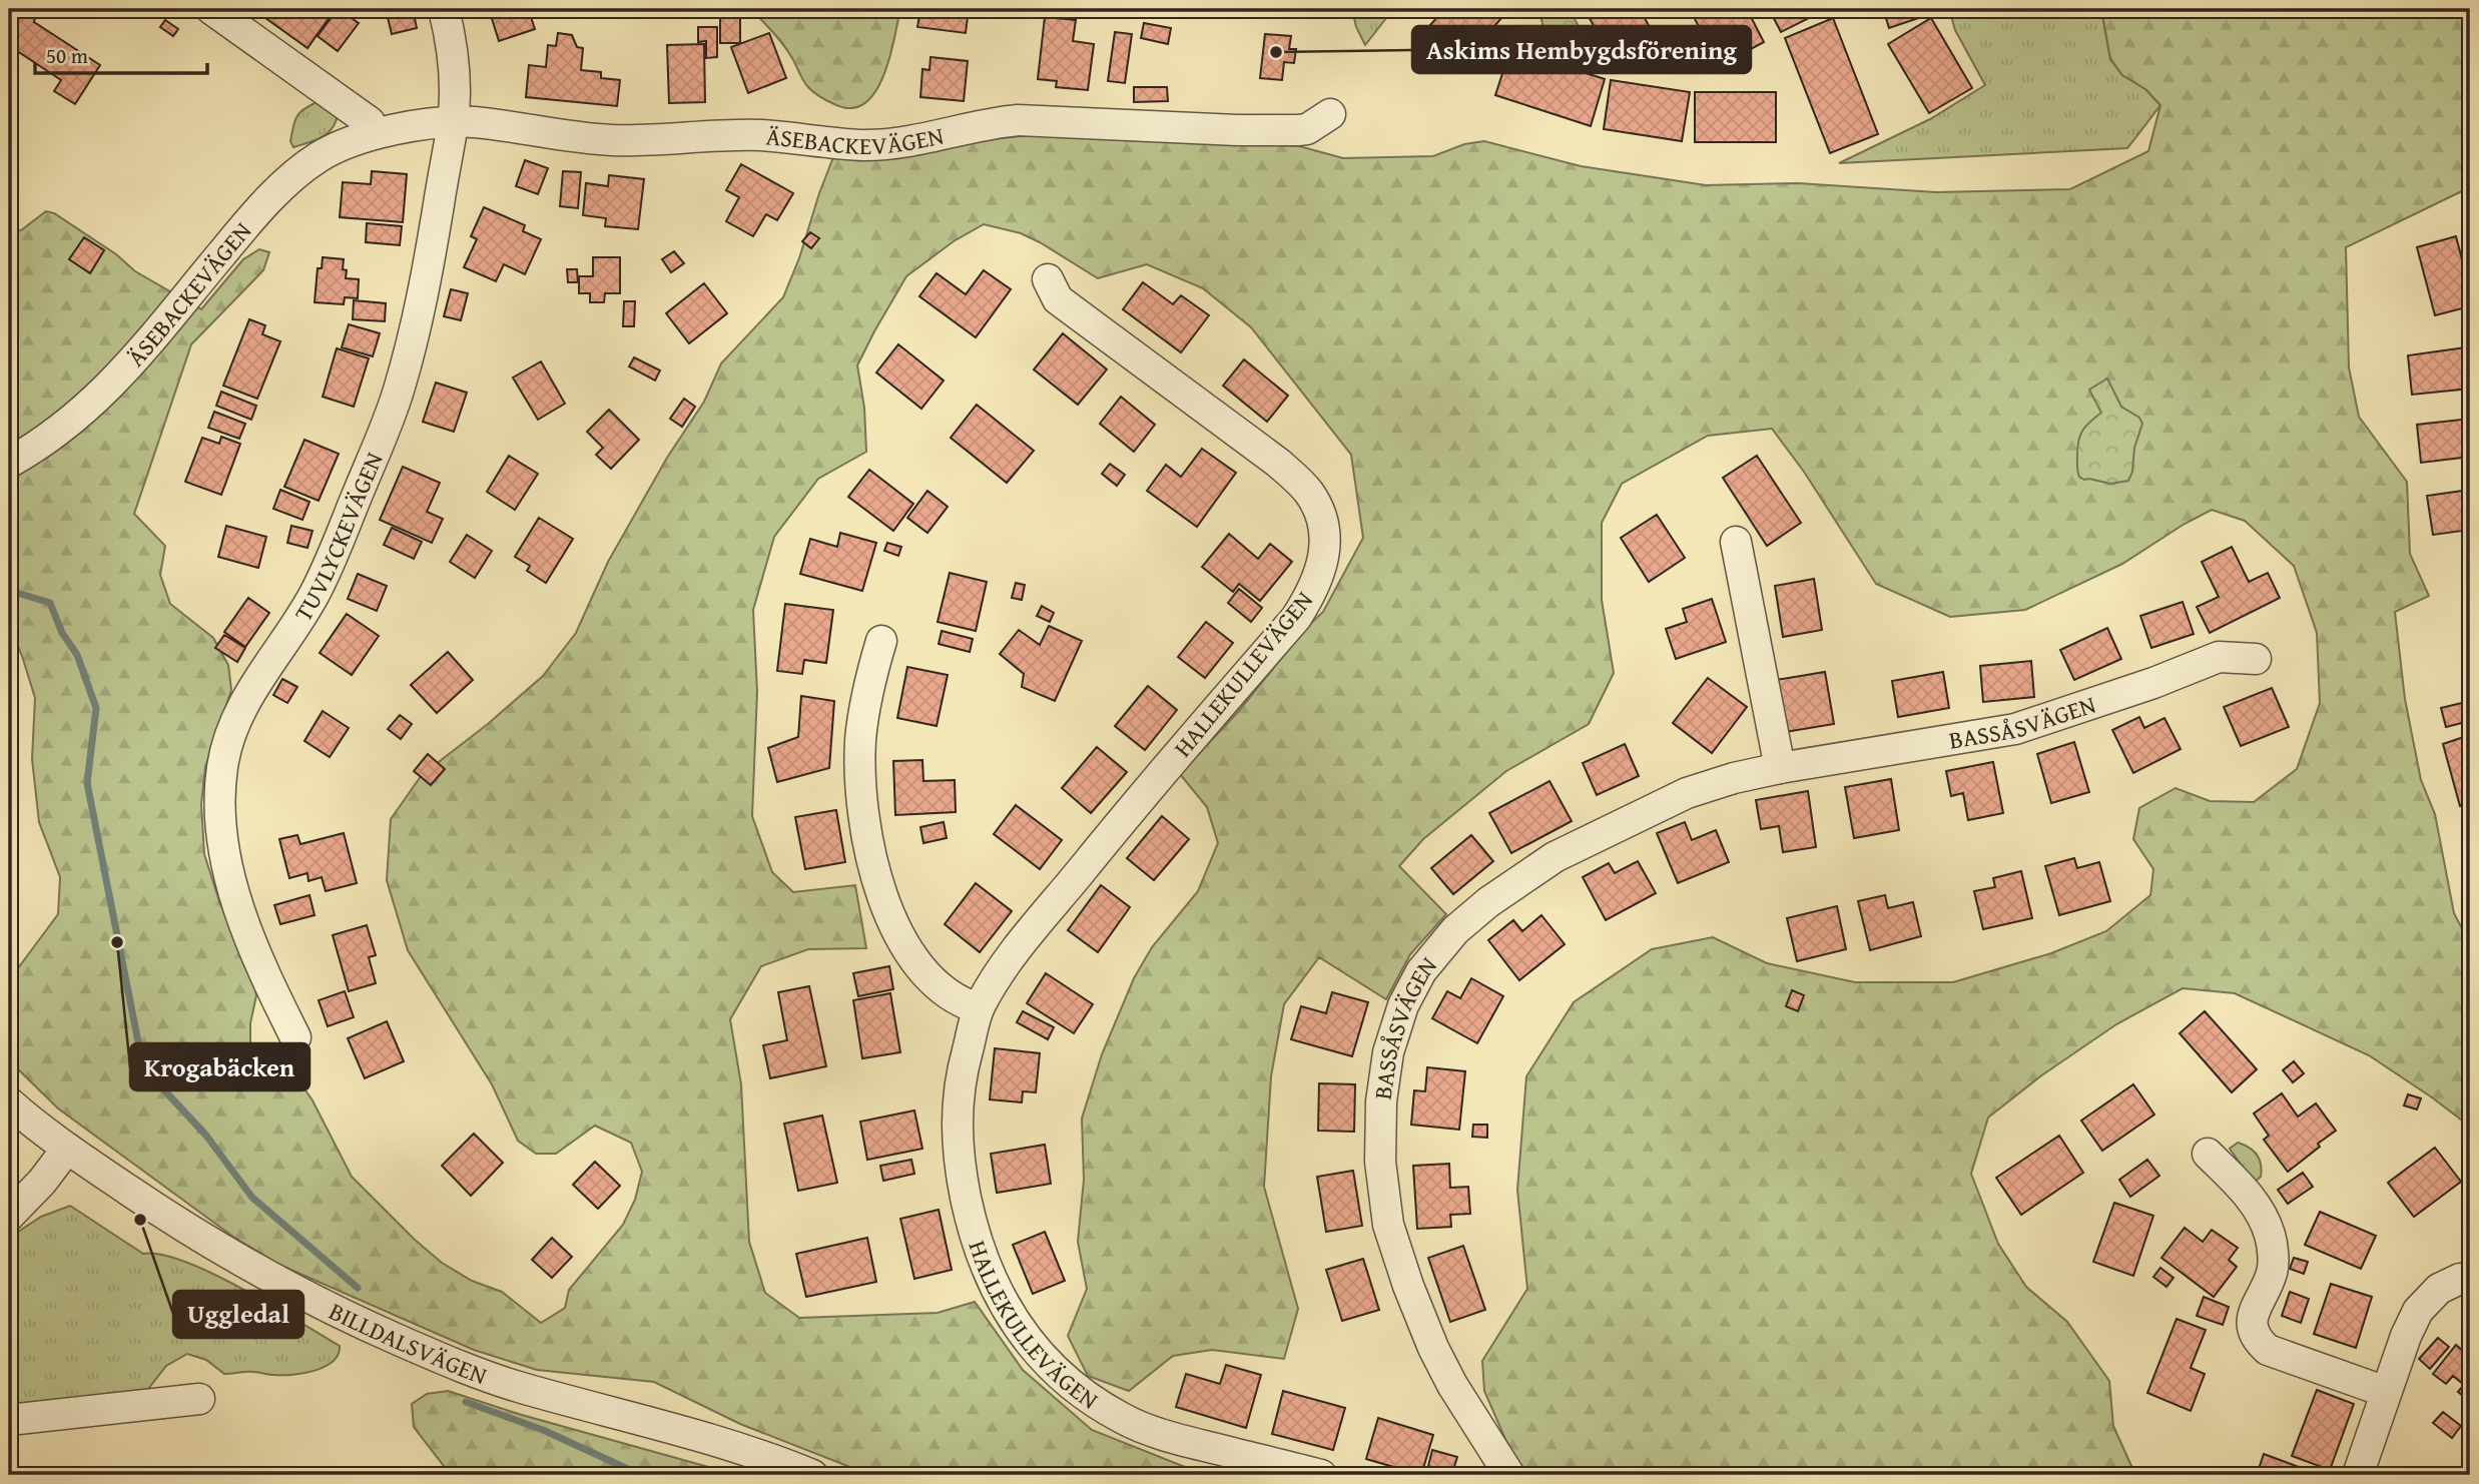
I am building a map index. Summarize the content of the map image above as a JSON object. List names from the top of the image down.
{
  "streets": {
    "street": [
      "ÄSEBACKEVÄGEN",
      "TUVLYCKEVÄGEN",
      "HALLEKULLEVÄGEN",
      "BASSÅSVÄGEN",
      "BILLDALSVÄGEN"
    ]
  },
  "crossings": [
    ["ÄSEBACKEVÄGEN", "TUVLYCKEVÄGEN"]
  ],
  "places": ["Askims Hembygdsförening", "Krogabäcken", "Uggledal"],
  "scale_bar": "50 m"
}
